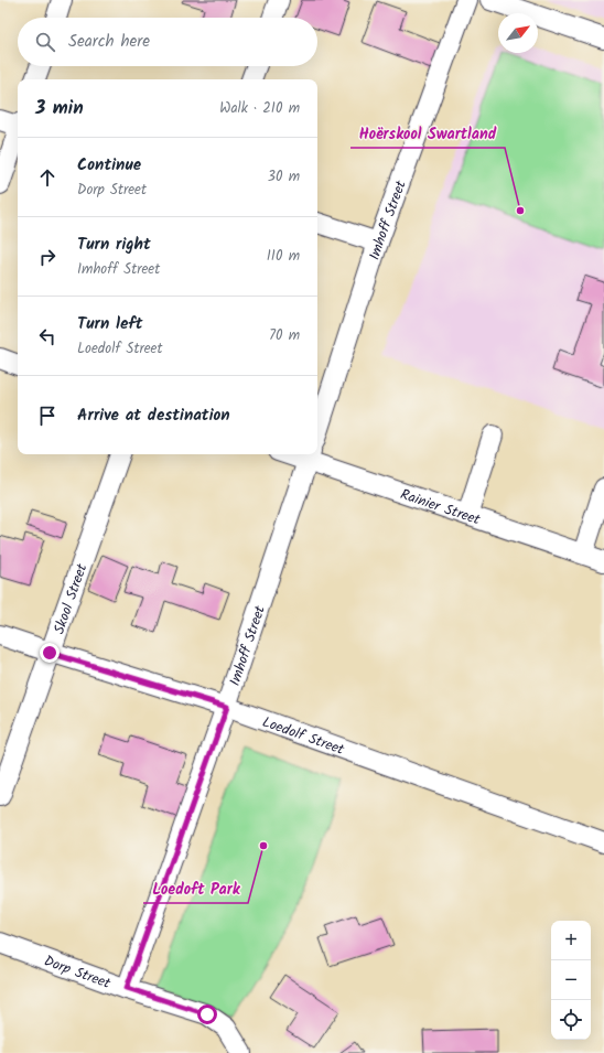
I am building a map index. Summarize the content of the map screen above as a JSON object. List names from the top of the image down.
{
  "streets": {
    "street": [
      "Imhoff Street",
      "Rainier Street",
      "Skool Street",
      "Loedolf Street",
      "Dorp Street"
    ]
  },
  "crossings": [
    ["Imhoff Street", "Loedolf Street"],
    ["Imhoff Street", "Dorp Street"],
    ["Skool Street", "Loedolf Street"]
  ],
  "places": ["Hoërskool Swartland", "Loedoft Park"],
  "north": "top right",
  "page": {
    "search": "Search here",
    "heading": ["3 min", "Walk · 210 m"],
    "list": [
      ["Continue", "Dorp Street", "30 m"],
      ["Turn right", "Imhoff Street", "110 m"],
      ["Turn left", "Loedolf Street", "70 m"],
      "Arrive at destination"
    ],
    "map_buttons": ["+", "−"]
  }
}
